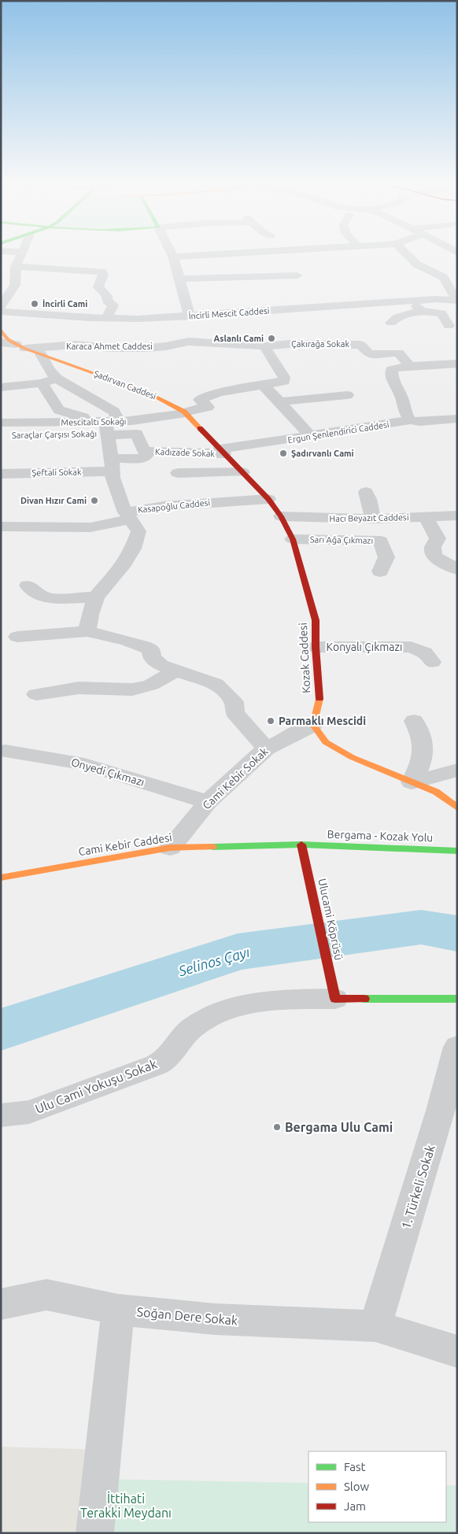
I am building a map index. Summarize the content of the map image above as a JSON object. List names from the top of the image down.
{
  "streets": {
    "main road": [
      "Şadırvan Caddesi",
      "Kozak Caddesi",
      "Bergama - Kozak Yolu",
      "Cami Kebir Caddesi",
      "Ulucami Köprüsü"
    ],
    "street": [
      "İncirli Mescit Caddesi",
      "Çakırağa Sokak",
      "Karaca Ahmet Caddesi",
      "Mescitaltı Sokağı",
      "Ergun Şenlendirici Caddesi",
      "Saraçlar Çarşısı Sokağı",
      "Kadızade Sokak",
      "Şeftali Sokak",
      "Kasapoğlu Caddesi",
      "Hacı Beyazıt Caddesi",
      "Sarı Ağa Çıkmazı",
      "Konyalı Çıkmazı",
      "Onyedi Çıkmazı",
      "Cami Kebir Sokak",
      "Ulu Cami Yokuşu Sokak",
      "1. Türkeli Sokak",
      "Soğan Dere Sokak"
    ]
  },
  "crossings": [
    ["Çakırağa Sokak", "Karaca Ahmet Caddesi"],
    ["Karaca Ahmet Caddesi", "Şadırvan Caddesi"],
    ["Şadırvan Caddesi", "Mescitaltı Sokağı"],
    ["Şadırvan Caddesi", "Ergun Şenlendirici Caddesi"],
    ["Şadırvan Caddesi", "Kadızade Sokak"],
    ["Şadırvan Caddesi", "Kozak Caddesi"],
    ["Mescitaltı Sokağı", "Saraçlar Çarşısı Sokağı"],
    ["Ergun Şenlendirici Caddesi", "Kadızade Sokak"],
    ["Ergun Şenlendirici Caddesi", "Kozak Caddesi"],
    ["Kadızade Sokak", "Şeftali Sokak"],
    ["Kadızade Sokak", "Kozak Caddesi"],
    ["Kasapoğlu Caddesi", "Kozak Caddesi"],
    ["Hacı Beyazıt Caddesi", "Kozak Caddesi"],
    ["Sarı Ağa Çıkmazı", "Kozak Caddesi"],
    ["Konyalı Çıkmazı", "Kozak Caddesi"],
    ["Kozak Caddesi", "Cami Kebir Sokak"],
    ["Onyedi Çıkmazı", "Cami Kebir Sokak"],
    ["Cami Kebir Sokak", "Cami Kebir Caddesi"],
    ["Bergama - Kozak Yolu", "Cami Kebir Caddesi"],
    ["Bergama - Kozak Yolu", "Ulucami Köprüsü"],
    ["Cami Kebir Caddesi", "Ulucami Köprüsü"],
    ["Ulucami Köprüsü", "Ulu Cami Yokuşu Sokak"],
    ["1. Türkeli Sokak", "Soğan Dere Sokak"]
  ],
  "water": ["Selinos Çayı"],
  "parks": ["İttihati Terakki Meydanı"],
  "places": [
    "İncirli Cami",
    "Aslanlı Cami",
    "Şadırvanlı Cami",
    "Divan Hızır Cami",
    "Parmaklı Mescidi",
    "Bergama Ulu Cami"
  ],
  "legend": ["Fast", "Slow", "Jam"]
}
